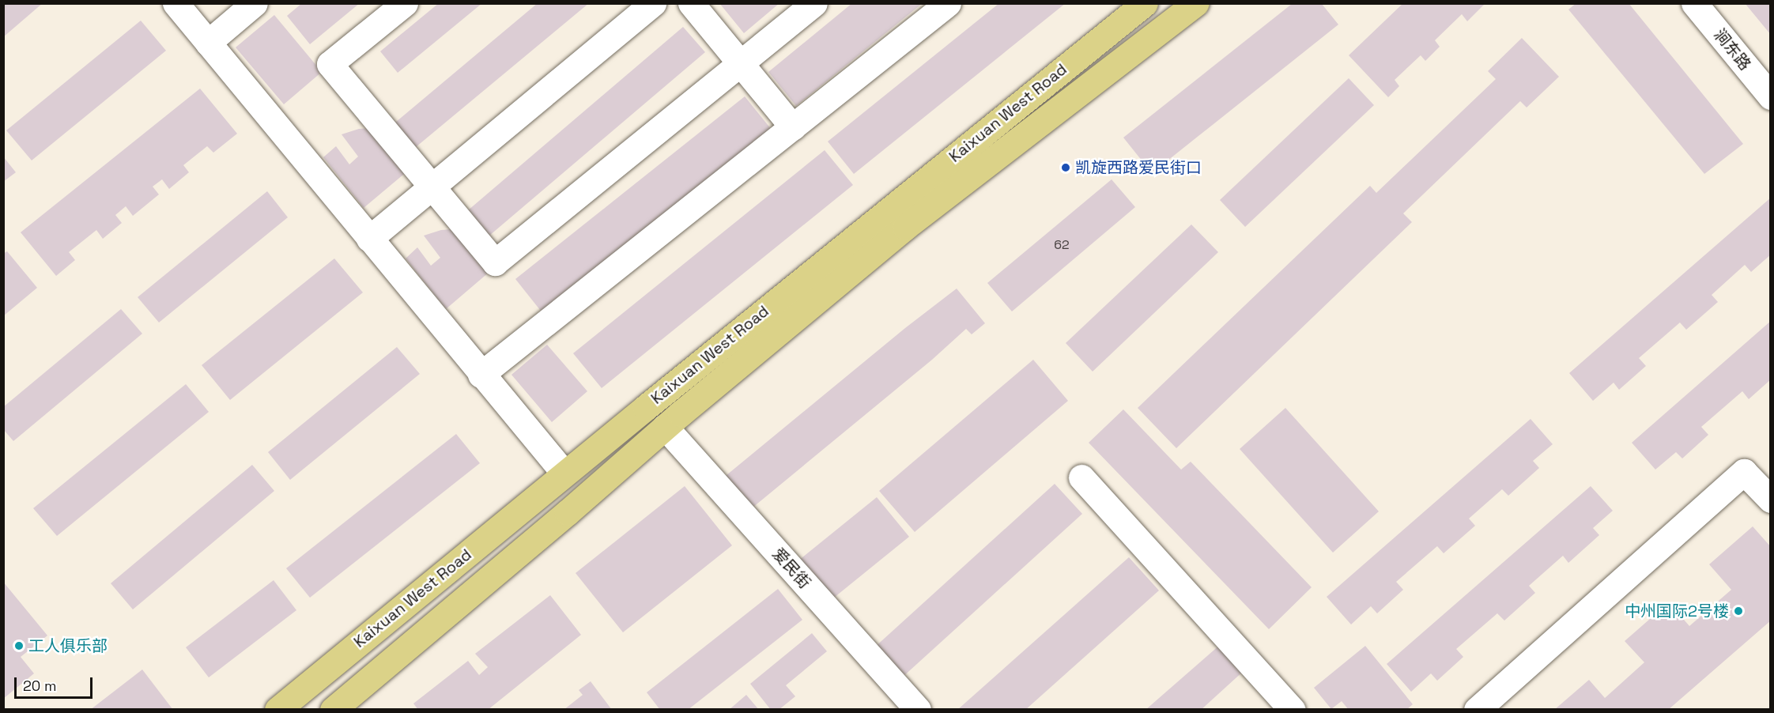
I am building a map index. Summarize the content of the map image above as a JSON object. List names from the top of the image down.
{
  "streets": {
    "main road": ["Kaixuan West Road"],
    "street": ["涧东路", "爱民街"]
  },
  "crossings": [
    ["Kaixuan West Road", "爱民街"]
  ],
  "places": ["凯旋西路爱民街口", "中州国际2号楼", "工人俱乐部"],
  "house_numbers": ["62"],
  "scale_bar": "20 m"
}
